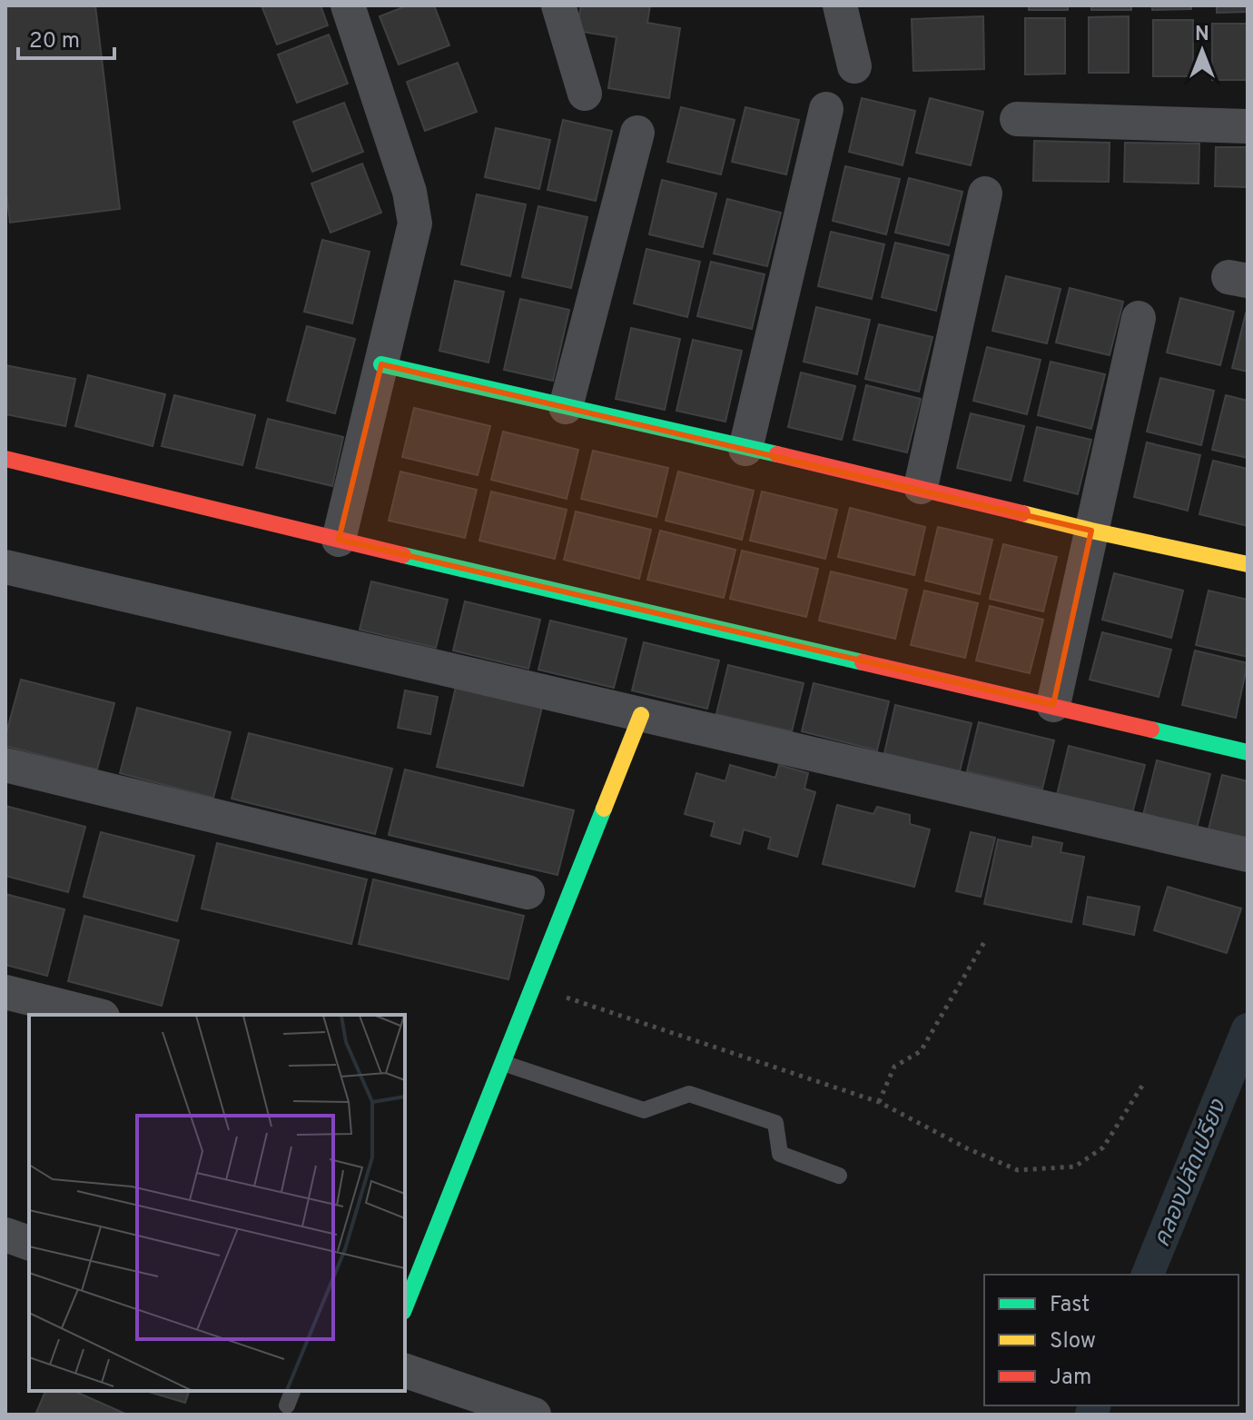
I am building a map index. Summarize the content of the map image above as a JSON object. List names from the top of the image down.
{
  "water": ["คลองปลัดเปรียง"],
  "legend": ["Fast", "Slow", "Jam"],
  "scale_bar": "20 m",
  "north": "top"
}
